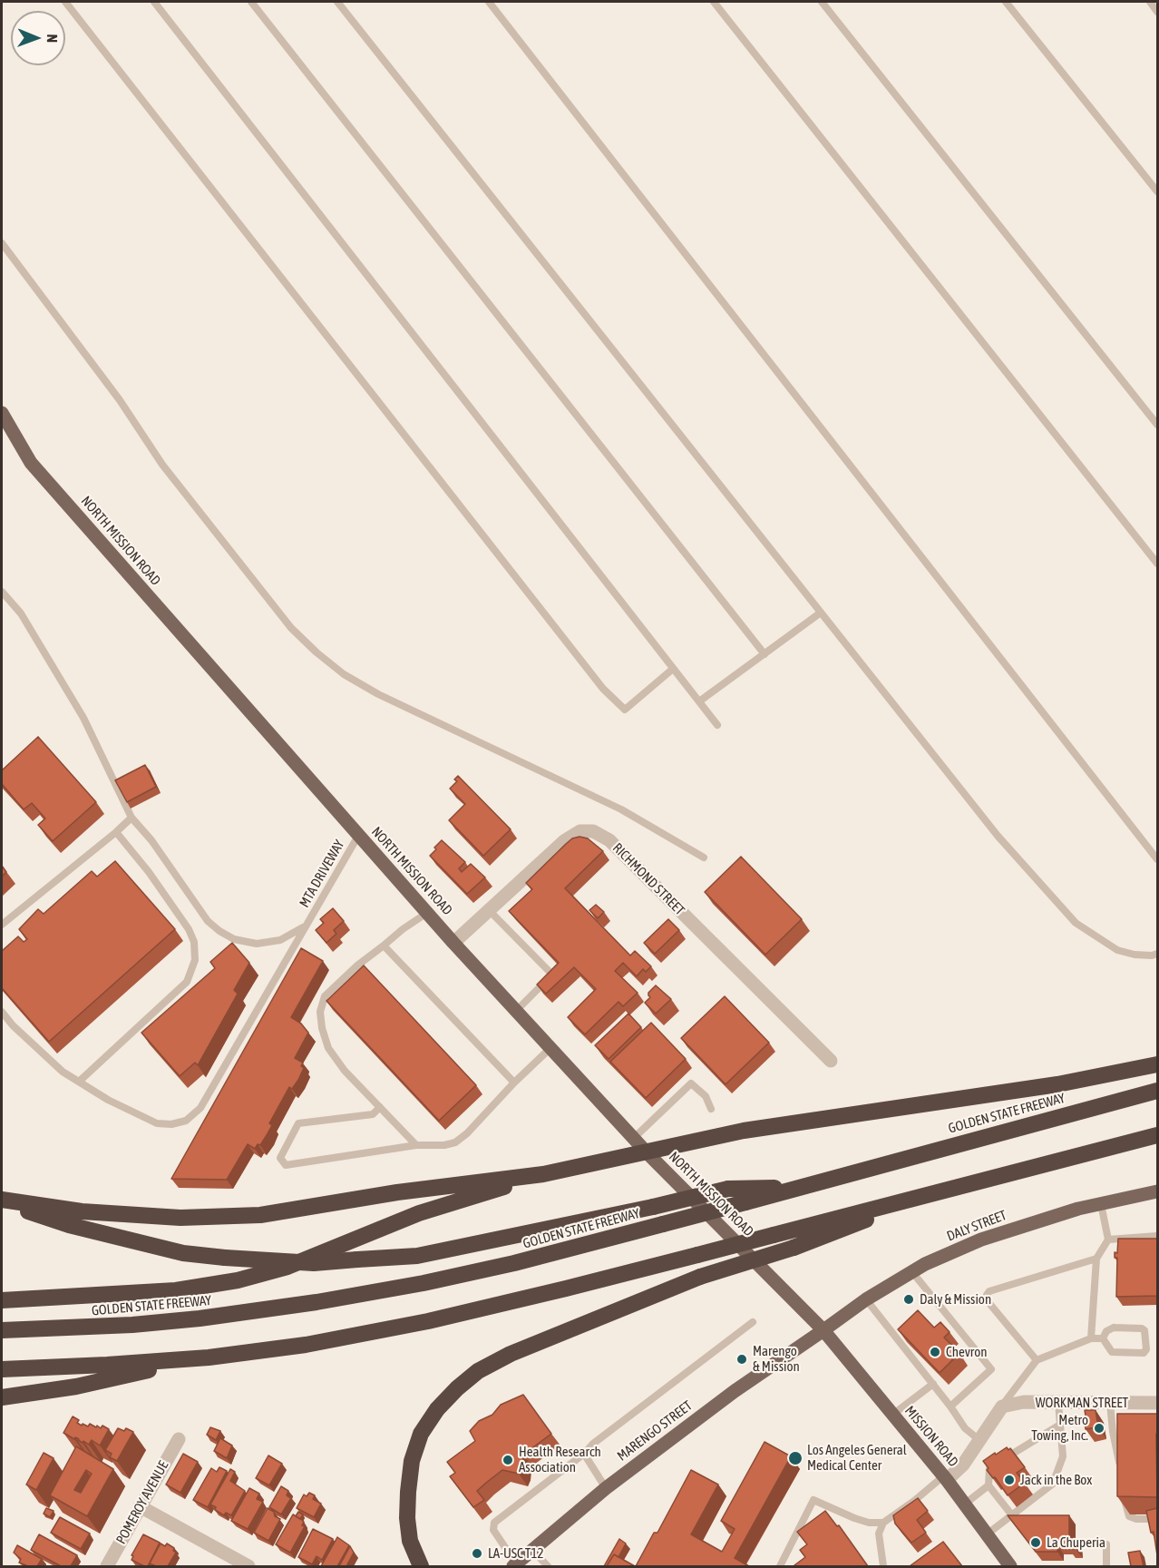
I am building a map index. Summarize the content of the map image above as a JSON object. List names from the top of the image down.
{
  "streets": {
    "highway": ["GOLDEN STATE FREEWAY"],
    "main road": [
      "NORTH MISSION ROAD",
      "DALY STREET",
      "MARENGO STREET",
      "MISSION ROAD"
    ],
    "street": ["RICHMOND STREET", "WORKMAN STREET", "POMEROY AVENUE"],
    "lane": ["MTA DRIVEWAY"]
  },
  "crossings": [
    ["NORTH MISSION ROAD", "MTA DRIVEWAY"],
    ["NORTH MISSION ROAD", "RICHMOND STREET"],
    ["NORTH MISSION ROAD", "DALY STREET"],
    ["NORTH MISSION ROAD", "MARENGO STREET"],
    ["NORTH MISSION ROAD", "MISSION ROAD"],
    ["DALY STREET", "MARENGO STREET"],
    ["DALY STREET", "MISSION ROAD"],
    ["MARENGO STREET", "MISSION ROAD"]
  ],
  "places": [
    "Daly & Mission",
    "Chevron",
    "Marengo & Mission",
    "Metro Towing, Inc.",
    "Los Angeles General Medical Center",
    "Health Research Association",
    "Jack in the Box",
    "La Chuperia",
    "LA-USC T12"
  ],
  "north": "right"
}
